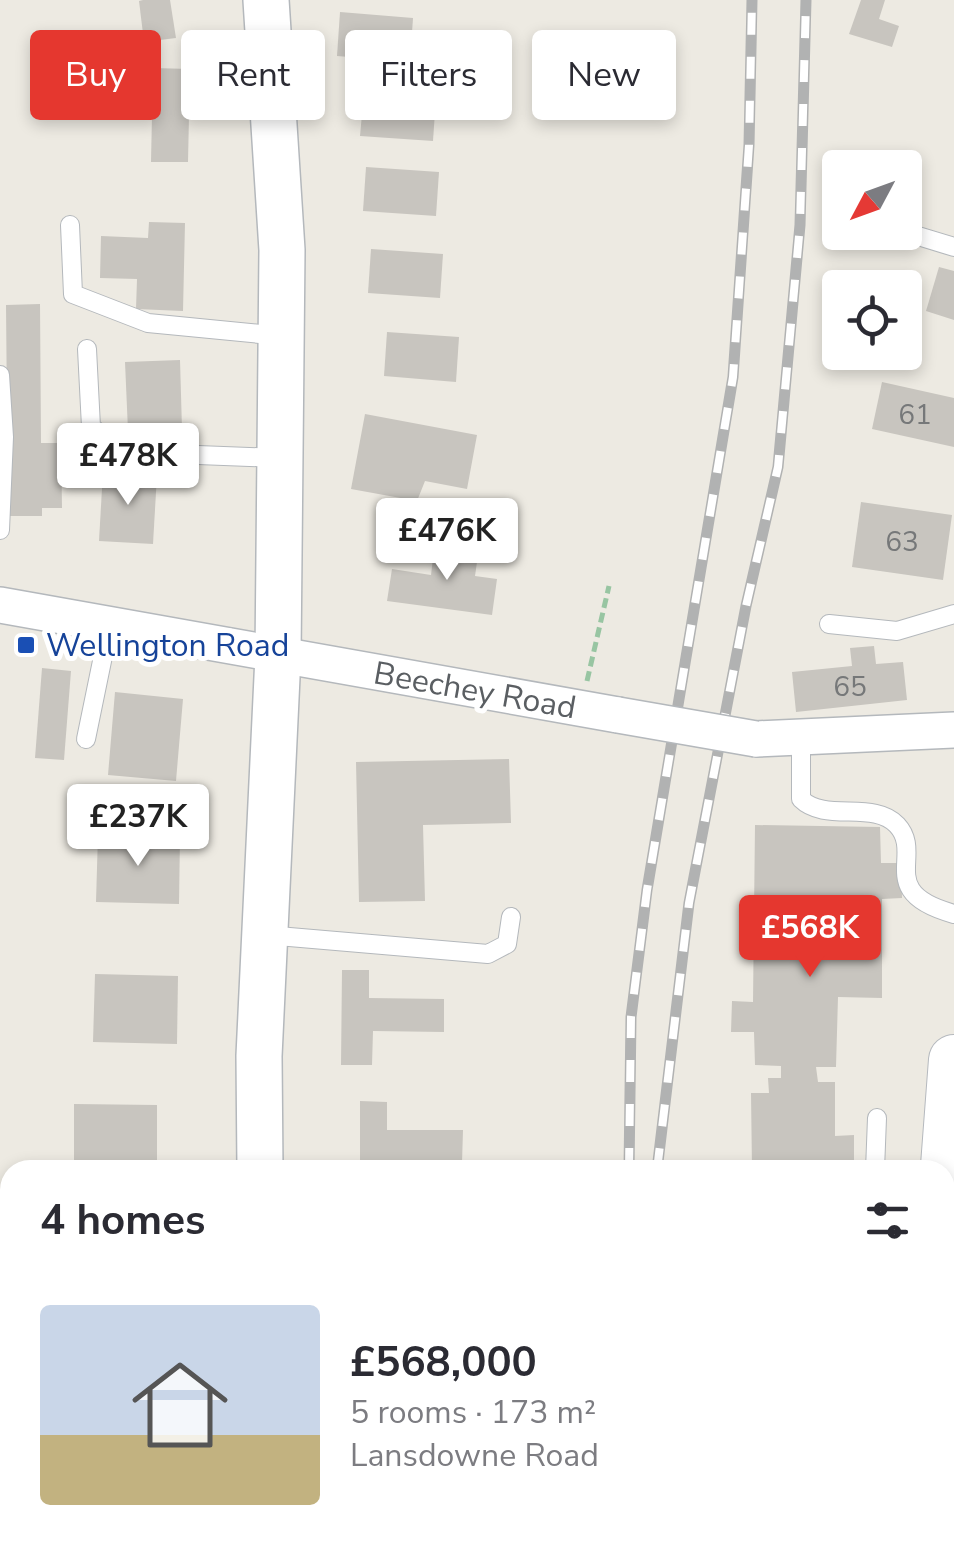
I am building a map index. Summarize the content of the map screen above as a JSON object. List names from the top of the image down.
{
  "streets": {
    "street": ["Beechey Road"]
  },
  "places": {
    "transit": ["Wellington Road"]
  },
  "house_numbers": ["61", "63", "65"],
  "north": "bottom left",
  "page": {
    "chip": [
      "Buy",
      "Rent",
      "Filters",
      "New"
    ],
    "price": [
      "£478K",
      "£476K",
      "£237K",
      "£568K"
    ],
    "heading": "4 homes",
    "list": [
      {
        "name": "£568,000",
        "note": "5 rooms · 173 m² · Lansdowne Road"
      }
    ]
  }
}
